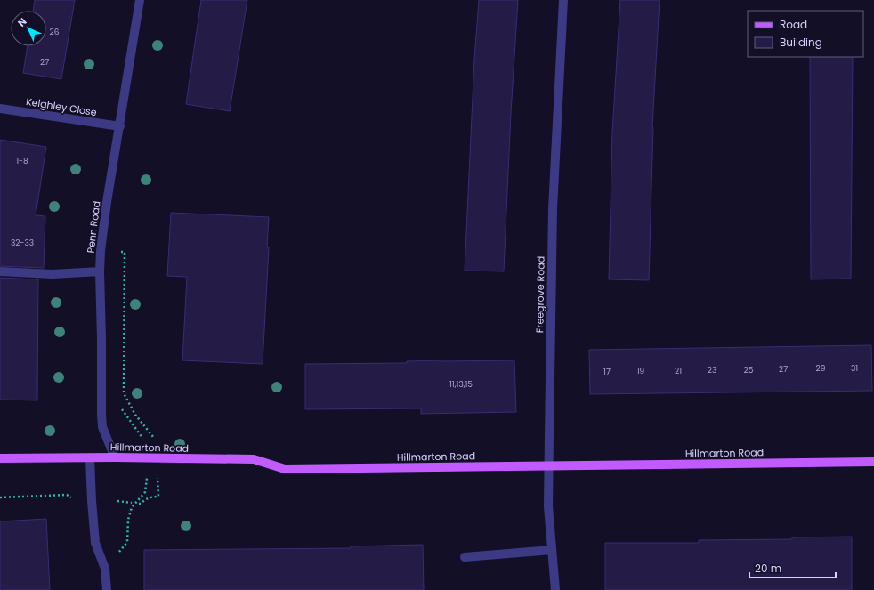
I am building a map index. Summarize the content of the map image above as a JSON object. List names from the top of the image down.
{
  "streets": {
    "main road": ["Hillmarton Road"],
    "street": ["Keighley Close", "Penn Road", "Freegrove Road"]
  },
  "crossings": [
    ["Keighley Close", "Penn Road"],
    ["Penn Road", "Hillmarton Road"],
    ["Freegrove Road", "Hillmarton Road"]
  ],
  "house_numbers": [
    "26",
    "27",
    "1-8",
    "32-33",
    "29",
    "31",
    "27",
    "23",
    "25",
    "19",
    "21",
    "17",
    "11,13,15"
  ],
  "legend": ["Road", "Building"],
  "scale_bar": "20 m",
  "north": "top left"
}
